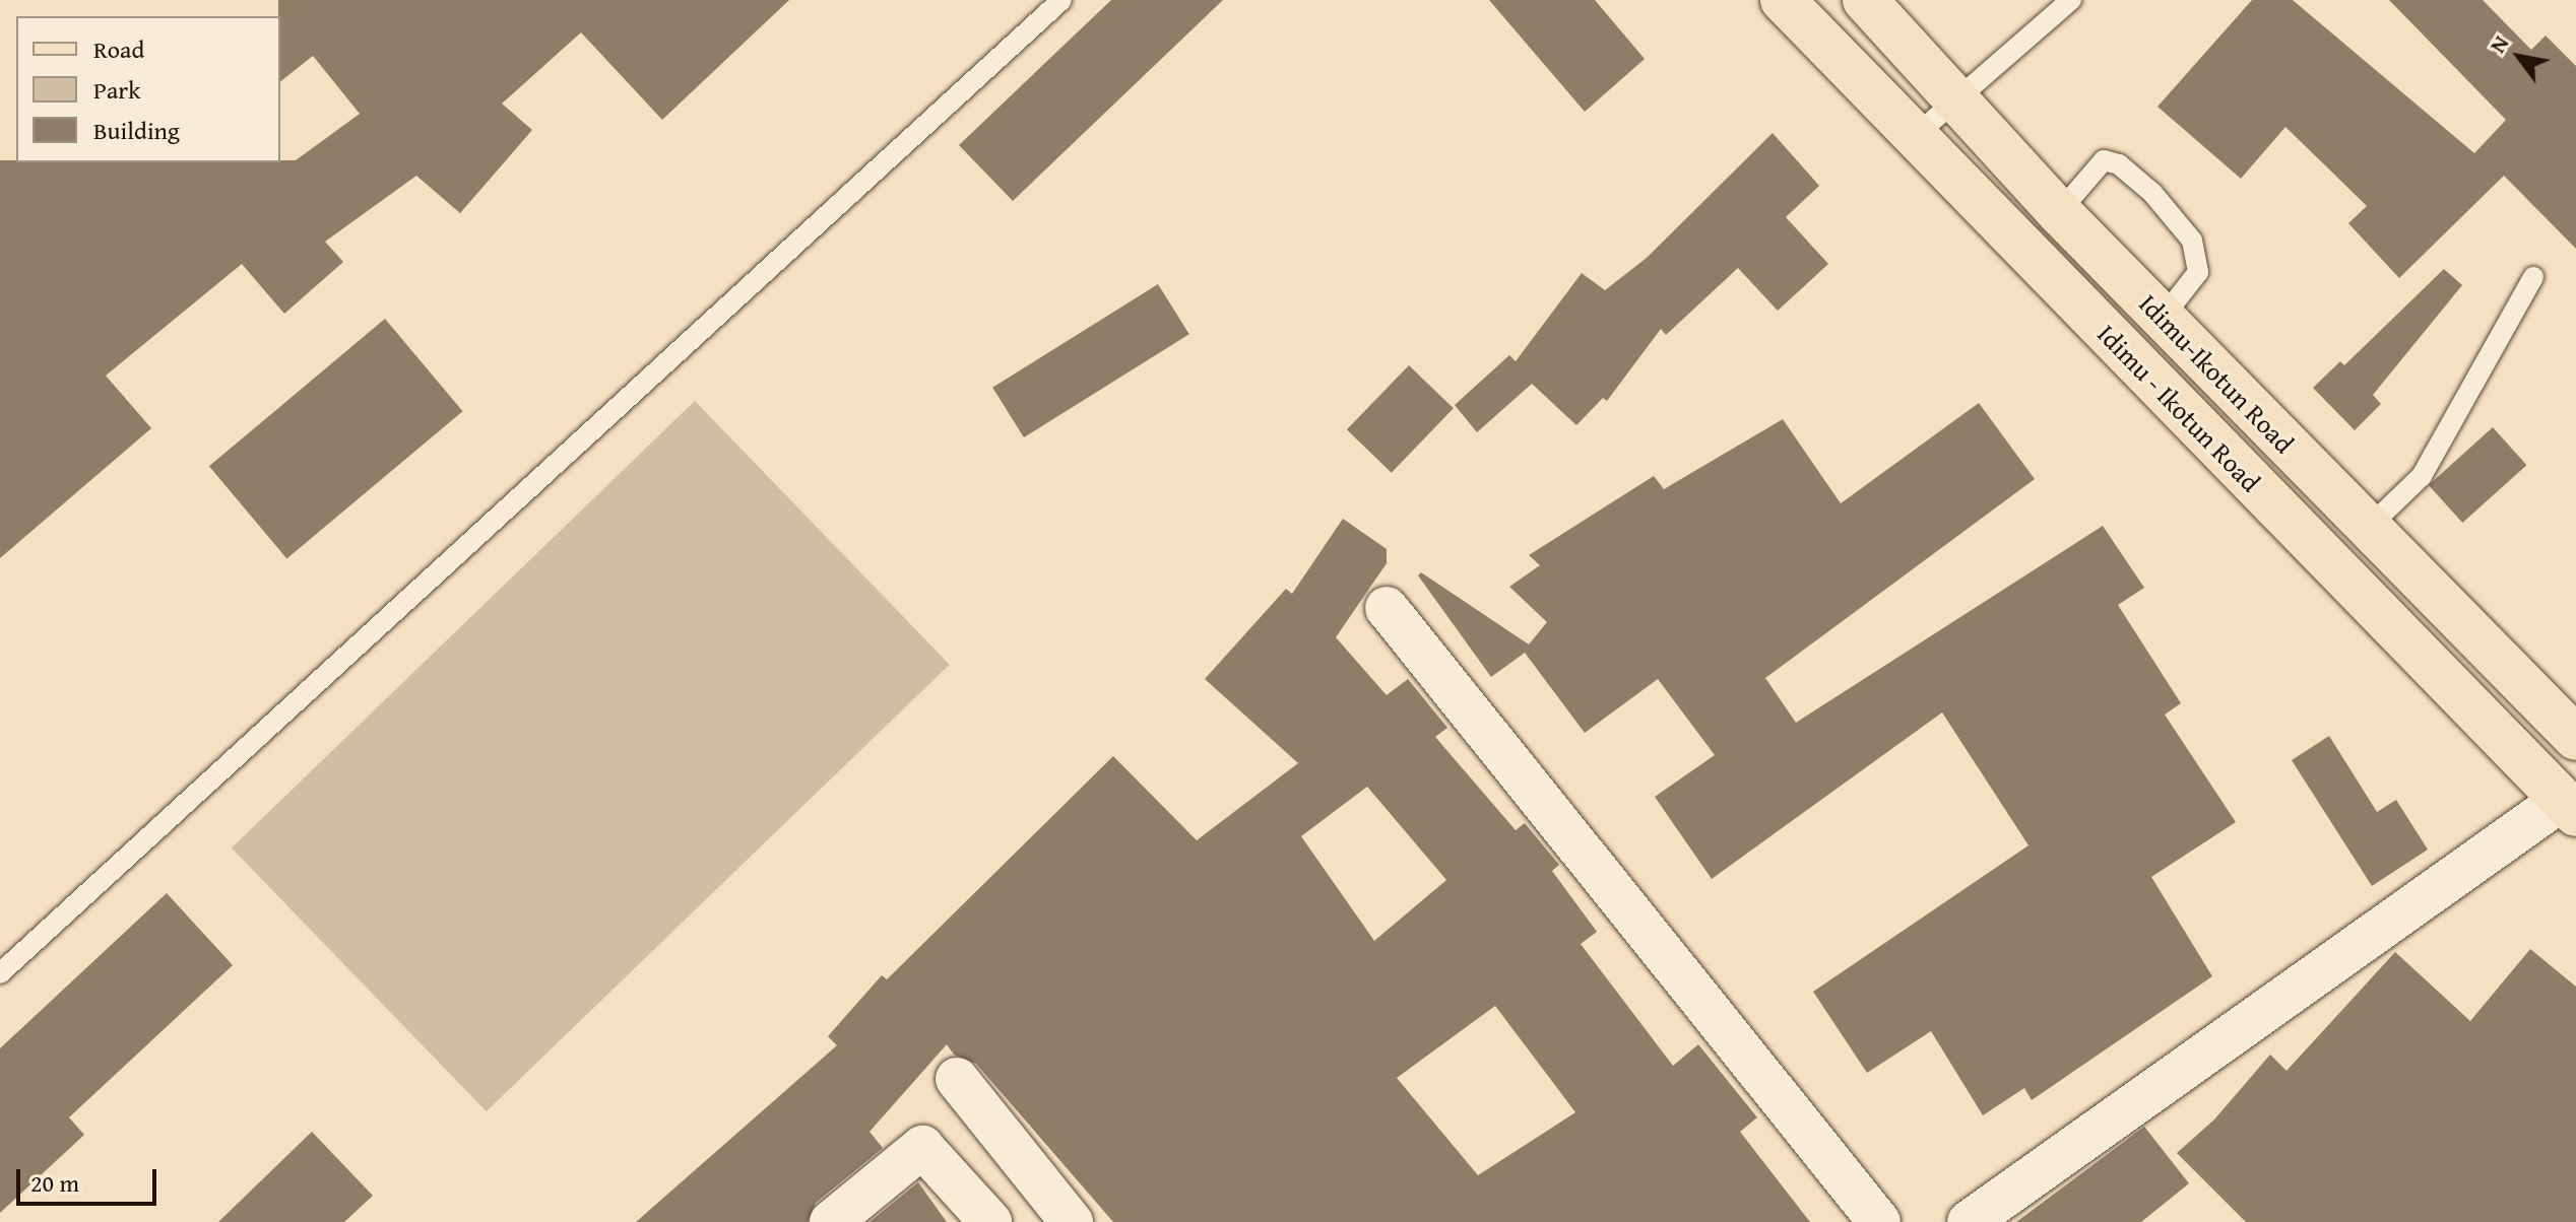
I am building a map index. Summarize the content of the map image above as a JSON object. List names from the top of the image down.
{
  "streets": {
    "main road": ["Idimu-Ikotun Road", "Idimu - Ikotun Road"]
  },
  "legend": ["Road", "Park", "Building"],
  "scale_bar": "20 m",
  "north": "top left"
}
